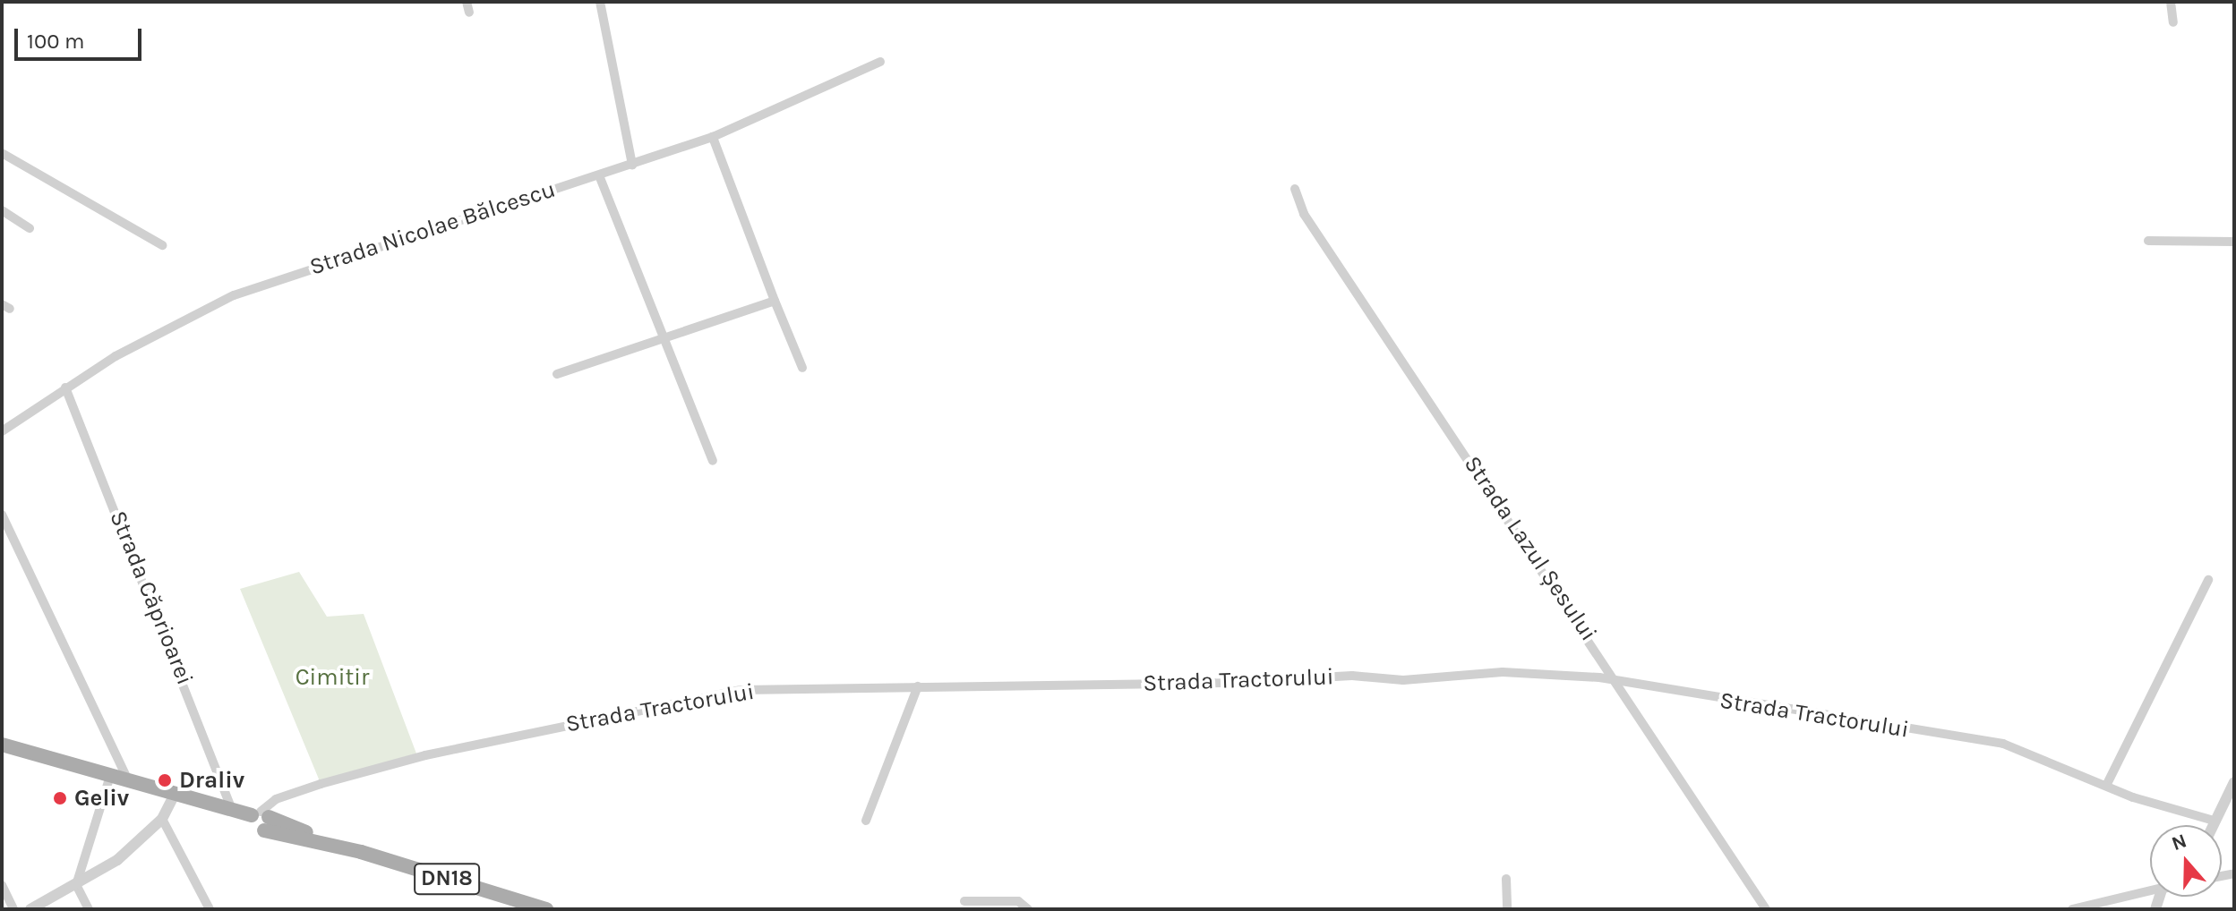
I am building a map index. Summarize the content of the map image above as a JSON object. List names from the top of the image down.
{
  "streets": {
    "main road": ["DN18"],
    "street": [
      "Strada Nicolae Bălcescu",
      "Strada Lazul Șesului",
      "Strada Căprioarei",
      "Strada Tractorului"
    ]
  },
  "crossings": [
    ["Strada Nicolae Bălcescu", "Strada Căprioarei"],
    ["Strada Lazul Șesului", "Strada Tractorului"],
    ["Strada Căprioarei", "DN18"],
    ["Strada Tractorului", "DN18"]
  ],
  "parks": ["Cimitir"],
  "places": ["Draliv", "Geliv"],
  "scale_bar": "100 m",
  "north": "top"
}
